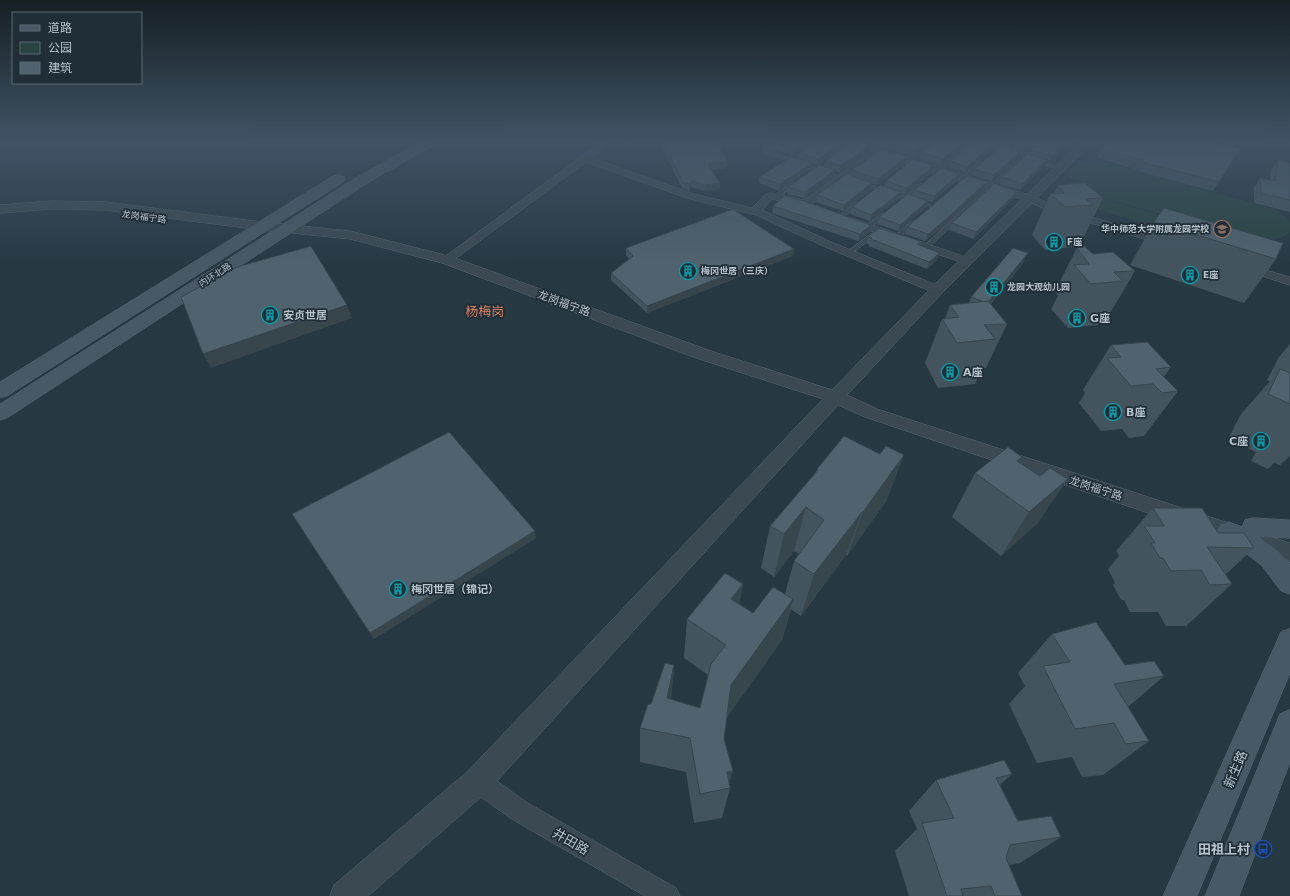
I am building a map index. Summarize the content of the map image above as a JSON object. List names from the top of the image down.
{
  "streets": {
    "main road": ["内环北路", "新生路"],
    "street": ["龙岗福宁路", "井田路"]
  },
  "crossings": [
    ["龙岗福宁路", "内环北路"]
  ],
  "districts": ["杨梅岗"],
  "places": {
    "school or university": ["华中师范大学附属龙园学校"],
    "building": [
      "F座",
      "梅冈世居（三庆）",
      "E座",
      "龙园大观幼儿园",
      "安贞世居",
      "G座",
      "A座",
      "B座",
      "C座",
      "梅冈世居（锦记）"
    ],
    "bus stop": ["田祖上村"]
  },
  "legend": ["道路", "公园", "建筑"]
}
